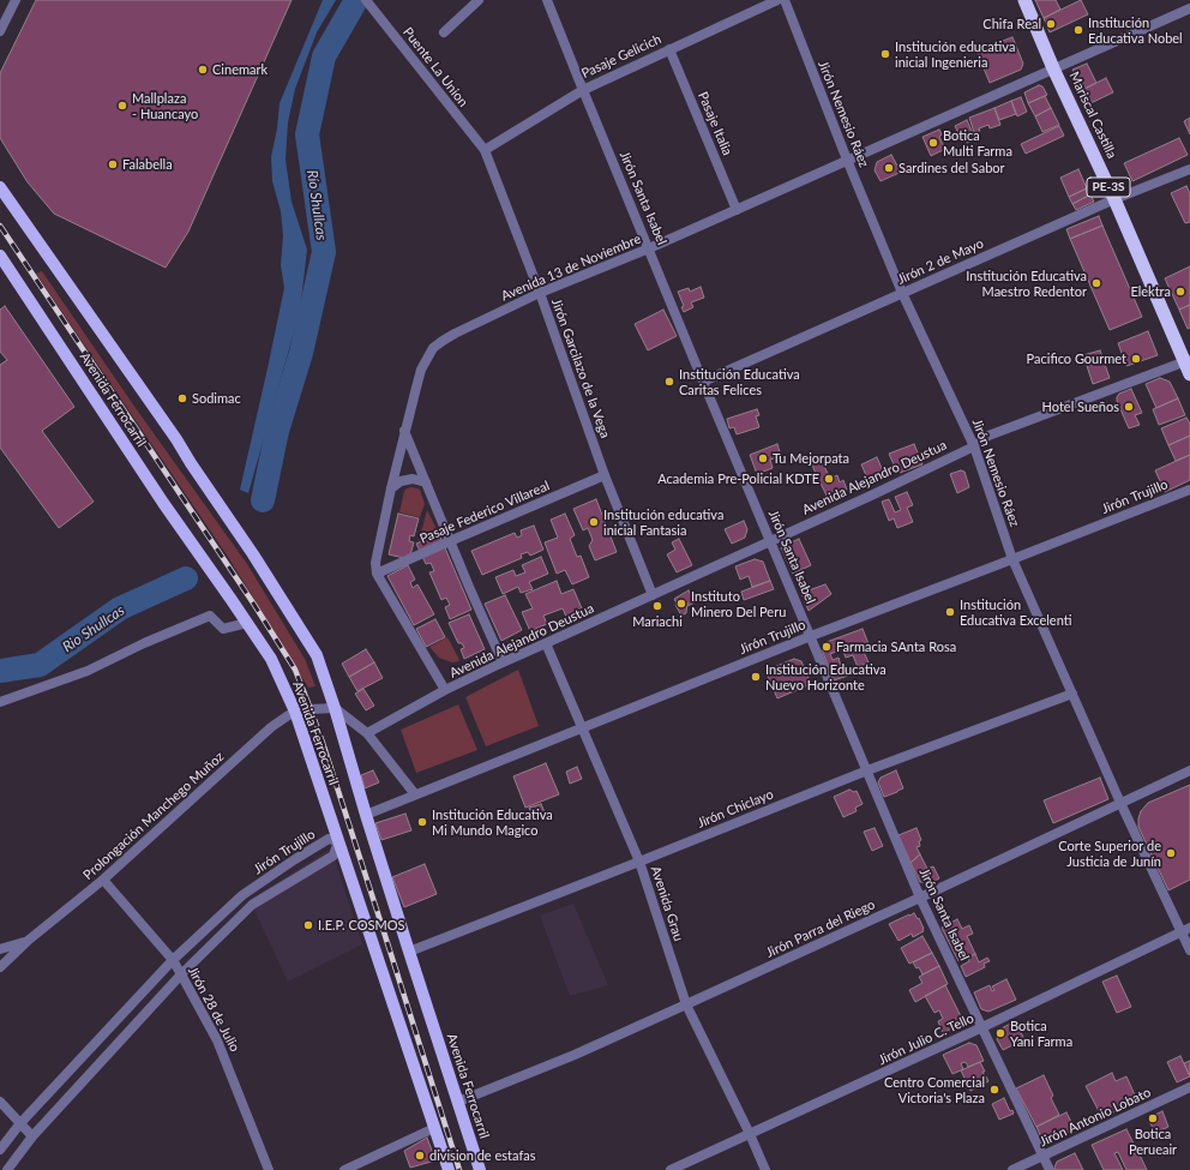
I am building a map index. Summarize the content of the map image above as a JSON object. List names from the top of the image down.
{
  "streets": {
    "highway": ["Mariscal Castilla", "PE-3S"],
    "main road": ["Avenida Ferrocarril"],
    "street": [
      "Pasaje Gelicich",
      "Puente La Union",
      "Jirón Nemesio Ráez",
      "Pasaje Italia",
      "Jirón Santa Isabel",
      "Jirón 2 de Mayo",
      "Avenida 13 de Noviembre",
      "Jirón Garcilazo de la Vega",
      "Avenida Alejandro Deustua",
      "Jirón Trujillo",
      "Pasaje Federico Villareal",
      "Jirón Chiclayo",
      "Prolongación Manchego Muñoz",
      "Avenida Grau",
      "Jirón Parra del Riego",
      "Jirón 28 de Julio",
      "Jirón Julio C. Tello",
      "Jirón Antonio Lobato"
    ]
  },
  "crossings": [
    ["Pasaje Gelicich", "Puente La Union"],
    ["Pasaje Gelicich", "Pasaje Italia"],
    ["Pasaje Gelicich", "Jirón Santa Isabel"],
    ["Pasaje Gelicich", "Jirón Garcilazo de la Vega"],
    ["Puente La Union", "Jirón Garcilazo de la Vega"],
    ["Jirón Nemesio Ráez", "Jirón 2 de Mayo"],
    ["Jirón Nemesio Ráez", "Avenida 13 de Noviembre"],
    ["Jirón Nemesio Ráez", "Avenida Alejandro Deustua"],
    ["Jirón Nemesio Ráez", "Jirón Trujillo"],
    ["Jirón Nemesio Ráez", "Jirón Chiclayo"],
    ["Jirón Nemesio Ráez", "Jirón Parra del Riego"],
    ["Jirón Nemesio Ráez", "Jirón Julio C. Tello"],
    ["Mariscal Castilla", "Jirón 2 de Mayo"],
    ["Mariscal Castilla", "Avenida 13 de Noviembre"],
    ["Mariscal Castilla", "Avenida Alejandro Deustua"],
    ["Pasaje Italia", "Avenida 13 de Noviembre"],
    ["Jirón Santa Isabel", "Jirón 2 de Mayo"],
    ["Jirón Santa Isabel", "Avenida 13 de Noviembre"],
    ["Jirón Santa Isabel", "Avenida Alejandro Deustua"],
    ["Jirón Santa Isabel", "Jirón Trujillo"],
    ["Jirón Santa Isabel", "Jirón Chiclayo"],
    ["Jirón Santa Isabel", "Jirón Parra del Riego"],
    ["Jirón Santa Isabel", "Jirón Julio C. Tello"],
    ["Jirón Santa Isabel", "Jirón Antonio Lobato"],
    ["Avenida 13 de Noviembre", "Jirón Garcilazo de la Vega"],
    ["Avenida 13 de Noviembre", "Pasaje Federico Villareal"],
    ["Jirón Garcilazo de la Vega", "Avenida Alejandro Deustua"],
    ["Jirón Garcilazo de la Vega", "Pasaje Federico Villareal"],
    ["Avenida Ferrocarril", "Avenida Alejandro Deustua"],
    ["Avenida Ferrocarril", "Jirón Trujillo"],
    ["Avenida Ferrocarril", "Jirón Chiclayo"],
    ["Avenida Ferrocarril", "Prolongación Manchego Muñoz"],
    ["Avenida Ferrocarril", "Jirón Parra del Riego"],
    ["Avenida Alejandro Deustua", "Avenida Grau"],
    ["Jirón Trujillo", "Avenida Grau"],
    ["Jirón Trujillo", "Jirón 28 de Julio"],
    ["Jirón Chiclayo", "Avenida Grau"],
    ["Prolongación Manchego Muñoz", "Jirón 28 de Julio"],
    ["Avenida Grau", "Jirón Parra del Riego"],
    ["Avenida Grau", "Jirón Julio C. Tello"]
  ],
  "water": ["Río Shullcas", "Rio Shullcas"],
  "places": [
    "Chifa Real",
    "Institución Educativa Nobel",
    "Institución educativa inicial Ingenieria",
    "Cinemark",
    "Mallplaza - Huancayo",
    "Botica Multi Farma",
    "Falabella",
    "Sardines del Sabor",
    "Institución Educativa Maestro Redentor",
    "Elektra",
    "Pacifico Gourmet",
    "Institución Educativa Caritas Felices",
    "Sodimac",
    "Hotel Sueños",
    "Tu Mejorpata",
    "Academia Pre-Policial KDTE",
    "Institución educativa inicial Fantasia",
    "Instituto Minero Del Peru",
    "Mariachi",
    "Institución Educativa Excelenti",
    "Farmacia SAnta Rosa",
    "Institución Educativa Nuevo Horizonte",
    "Institución Educativa Mi Mundo Magico",
    "Corte Superior de Justicia de Junín",
    "I.E.P. COSMOS",
    "Botica Yani Farma",
    "Centro Comercial Victoria's Plaza",
    "Botica Perueair",
    "division de estafas"
  ]
}
